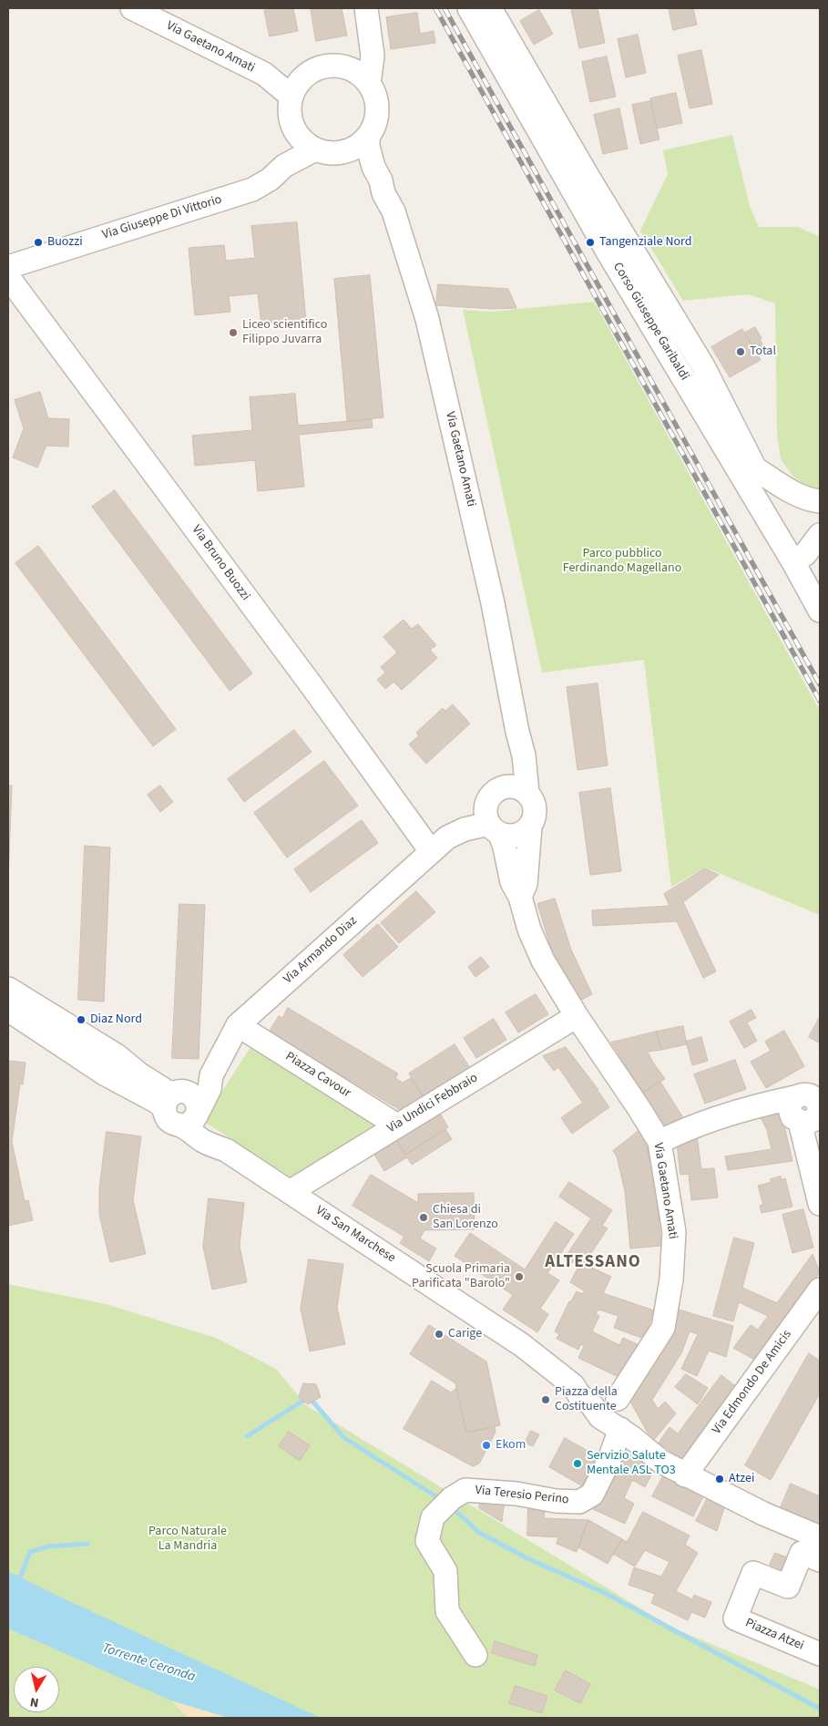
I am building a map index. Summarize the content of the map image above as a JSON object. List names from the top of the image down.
{
  "streets": {
    "street": [
      "Via Gaetano Amati",
      "Via Giuseppe Di Vittorio",
      "Corso Giuseppe Garibaldi",
      "Via Bruno Buozzi",
      "Via Armando Diaz",
      "Piazza Cavour",
      "Via Undici Febbraio",
      "Via San Marchese",
      "Via Edmondo De Amicis",
      "Via Teresio Perino",
      "Piazza Atzei"
    ]
  },
  "crossings": [
    ["Via Gaetano Amati", "Via Giuseppe Di Vittorio"],
    ["Via Gaetano Amati", "Via Armando Diaz"],
    ["Via Gaetano Amati", "Via Undici Febbraio"],
    ["Via Gaetano Amati", "Via San Marchese"],
    ["Via Gaetano Amati", "Via Teresio Perino"],
    ["Via Bruno Buozzi", "Via Armando Diaz"],
    ["Via Armando Diaz", "Piazza Cavour"],
    ["Via Armando Diaz", "Via San Marchese"],
    ["Piazza Cavour", "Via Undici Febbraio"],
    ["Via Undici Febbraio", "Via San Marchese"],
    ["Via San Marchese", "Via Edmondo De Amicis"],
    ["Via San Marchese", "Via Teresio Perino"]
  ],
  "districts": ["ALTESSANO"],
  "water": ["Torrente Ceronda"],
  "parks": ["Parco pubblico Ferdinando Magellano", "Parco Naturale La Mandria"],
  "places": [
    "Buozzi",
    "Tangenziale Nord",
    "Liceo scientifico Filippo Juvarra",
    "Total",
    "Diaz Nord",
    "Chiesa di San Lorenzo",
    "Scuola Primaria Parificata \"Barolo\"",
    "Carige",
    "Piazza della Costituente",
    "Ekom",
    "Servizio Salute Mentale ASL TO3",
    "Atzei"
  ],
  "north": "bottom"
}
